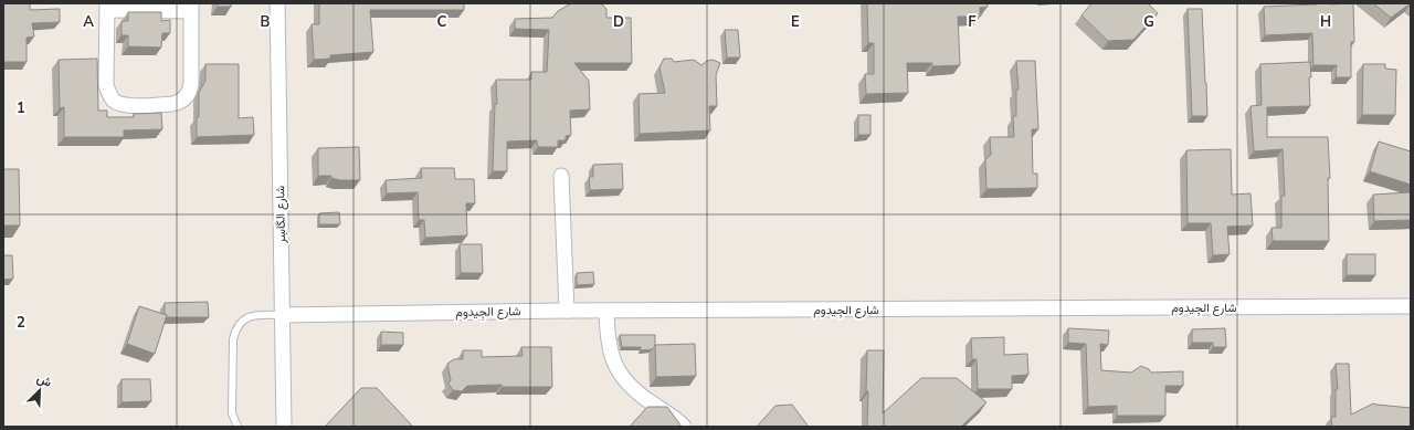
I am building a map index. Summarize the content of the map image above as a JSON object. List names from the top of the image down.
{
  "streets": {
    "street": ["شارع الكَاسِر", "شارع الجِيدوم"]
  },
  "crossings": [
    ["شارع الكَاسِر", "شارع الجِيدوم"]
  ],
  "north": "top right",
  "grid": {
    "columns": [
      "A",
      "B",
      "C",
      "D",
      "E",
      "F",
      "G",
      "H"
    ],
    "rows": ["1", "2"]
  }
}
